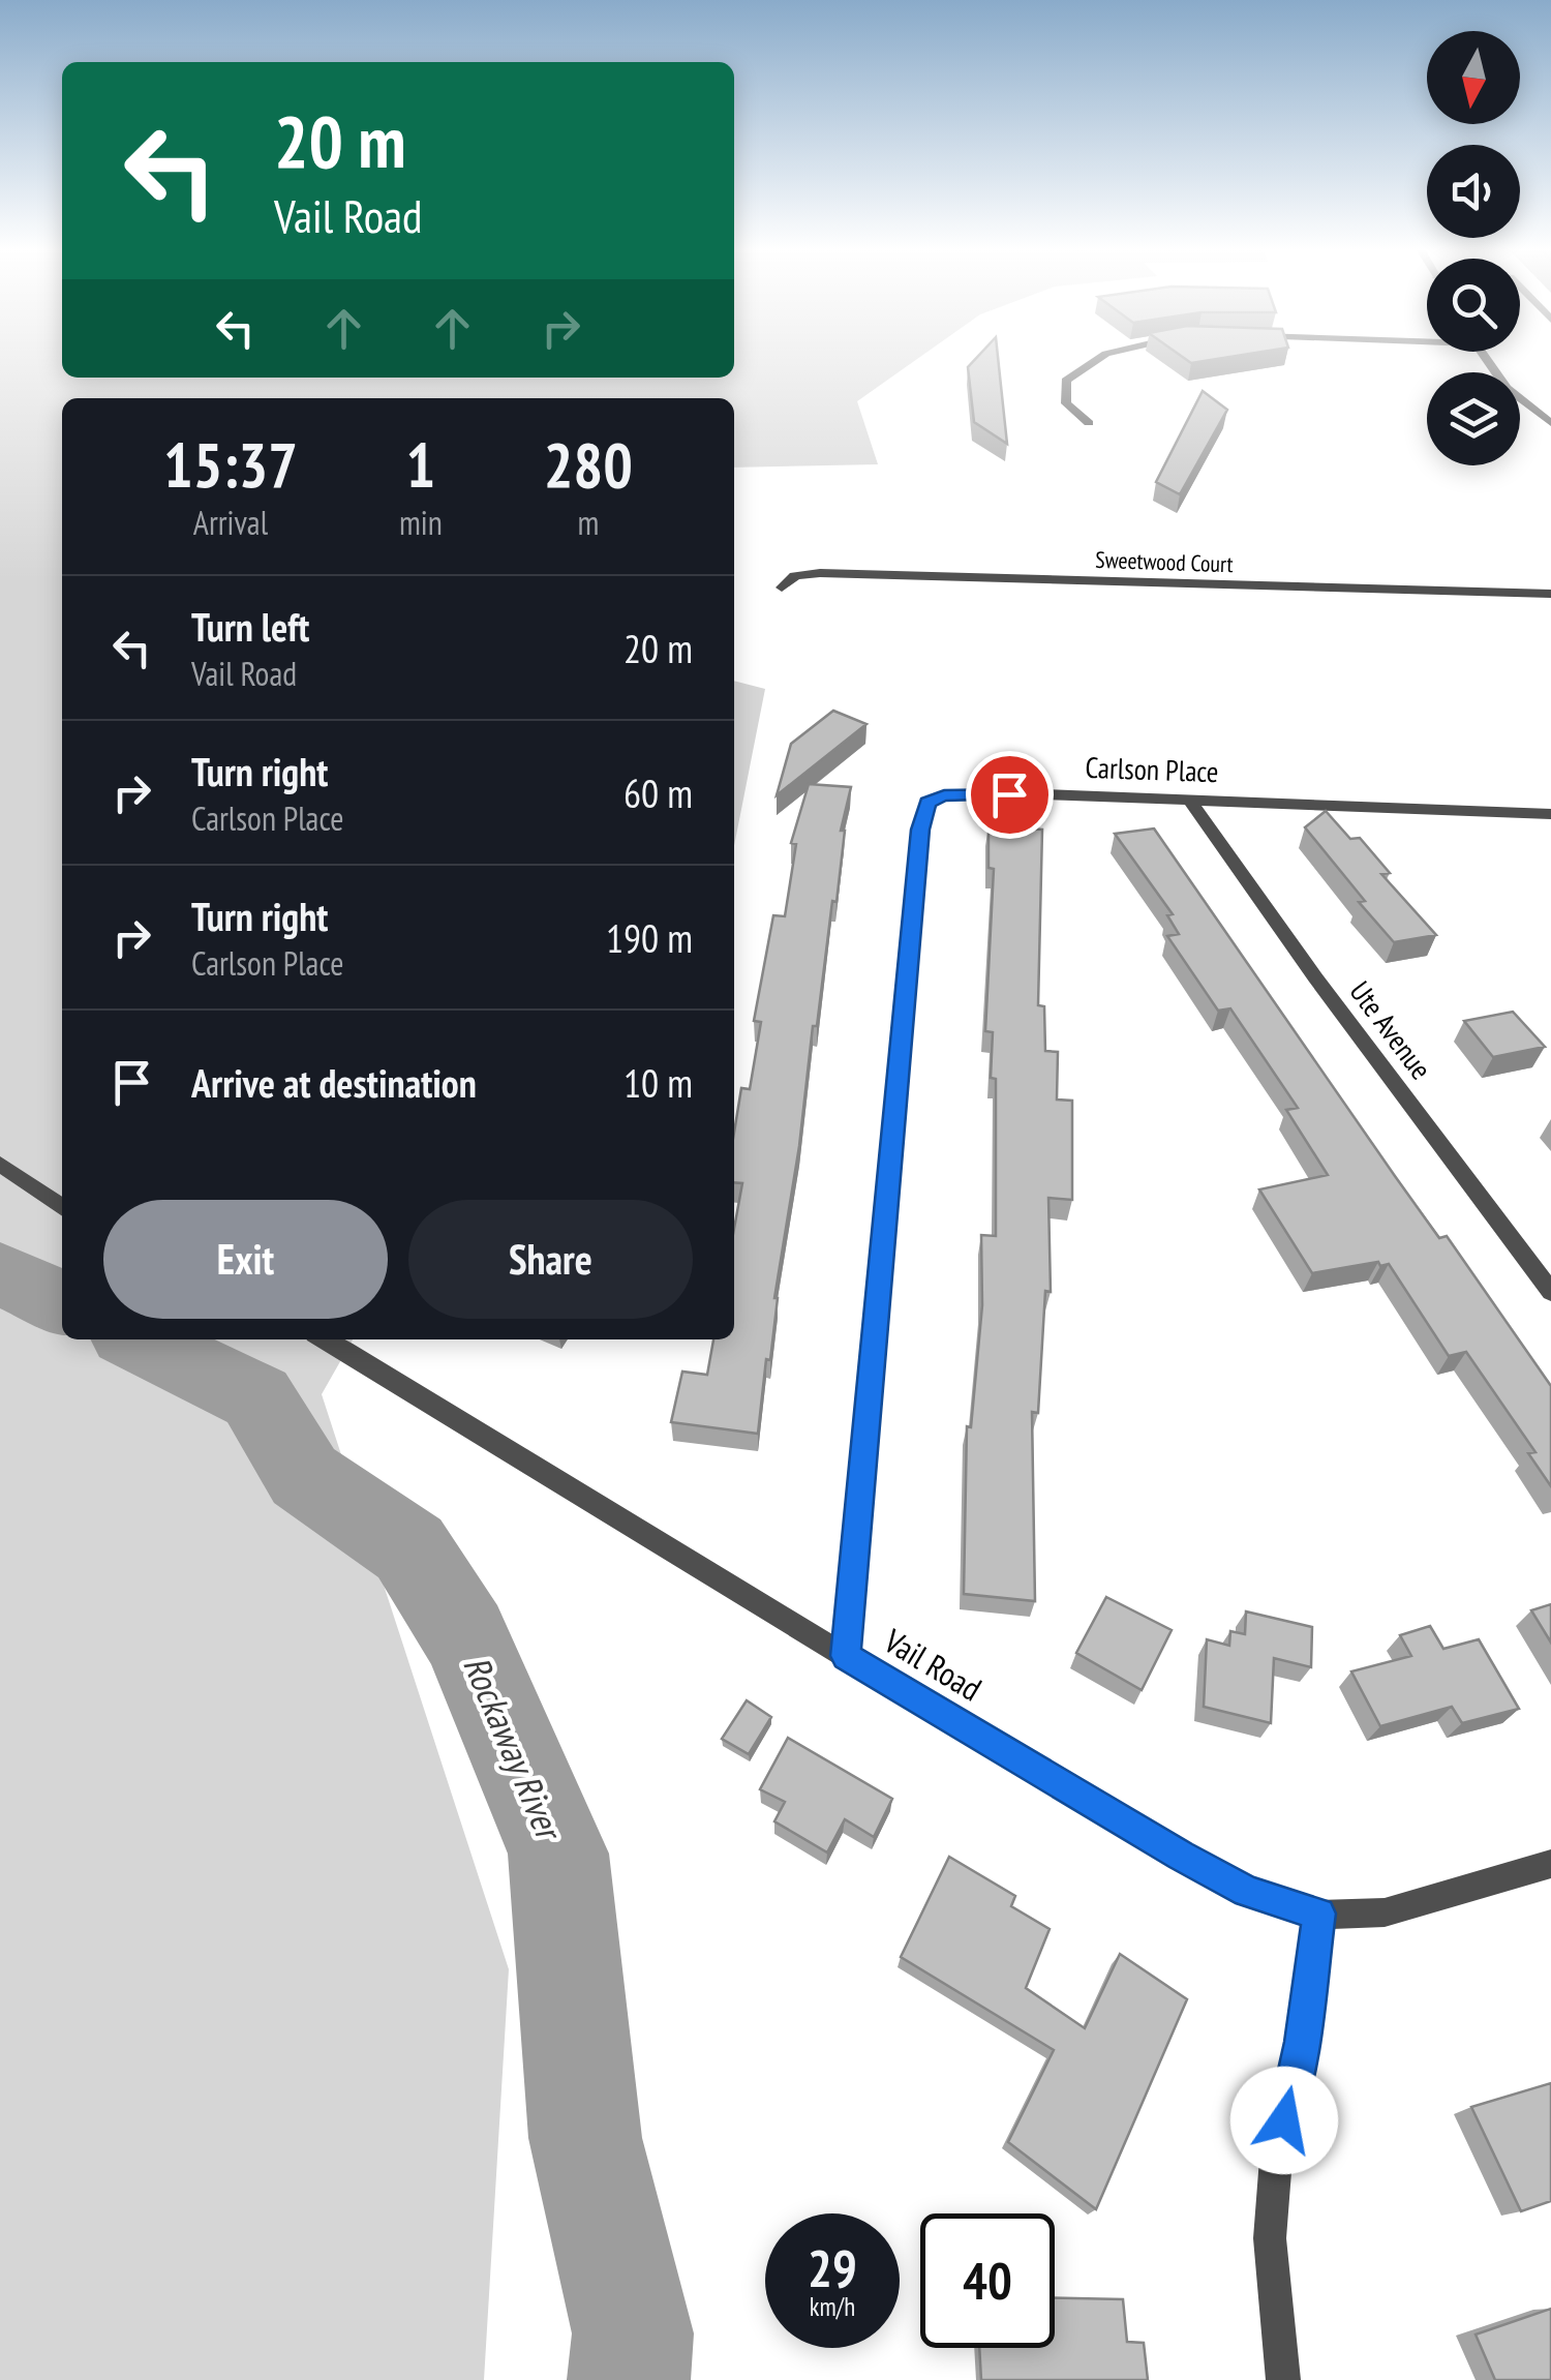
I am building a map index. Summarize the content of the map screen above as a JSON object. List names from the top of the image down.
{
  "streets": {
    "street": [
      "Sweetwood Court",
      "Carlson Place",
      "Ute Avenue",
      "Vail Road"
    ]
  },
  "crossings": [
    ["Carlson Place", "Ute Avenue"],
    ["Carlson Place", "Vail Road"]
  ],
  "water": ["Rockaway River"],
  "north": "bottom",
  "page": {
    "turn": ["20 m", "Vail Road"],
    "eta": [
      "15:37",
      "Arrival",
      "1",
      "min",
      "280",
      "m"
    ],
    "list": [
      {
        "name": "Turn left",
        "note": "Vail Road",
        "value": "20 m"
      },
      {
        "name": "Turn right",
        "note": "Carlson Place",
        "value": "60 m"
      },
      {
        "name": "Turn right",
        "note": "Carlson Place",
        "value": "190 m"
      },
      {
        "name": "Arrive at destination",
        "value": "10 m"
      }
    ],
    "buttons": ["Exit", "Share"],
    "speed": "29 km/h",
    "limit": "40"
  }
}
